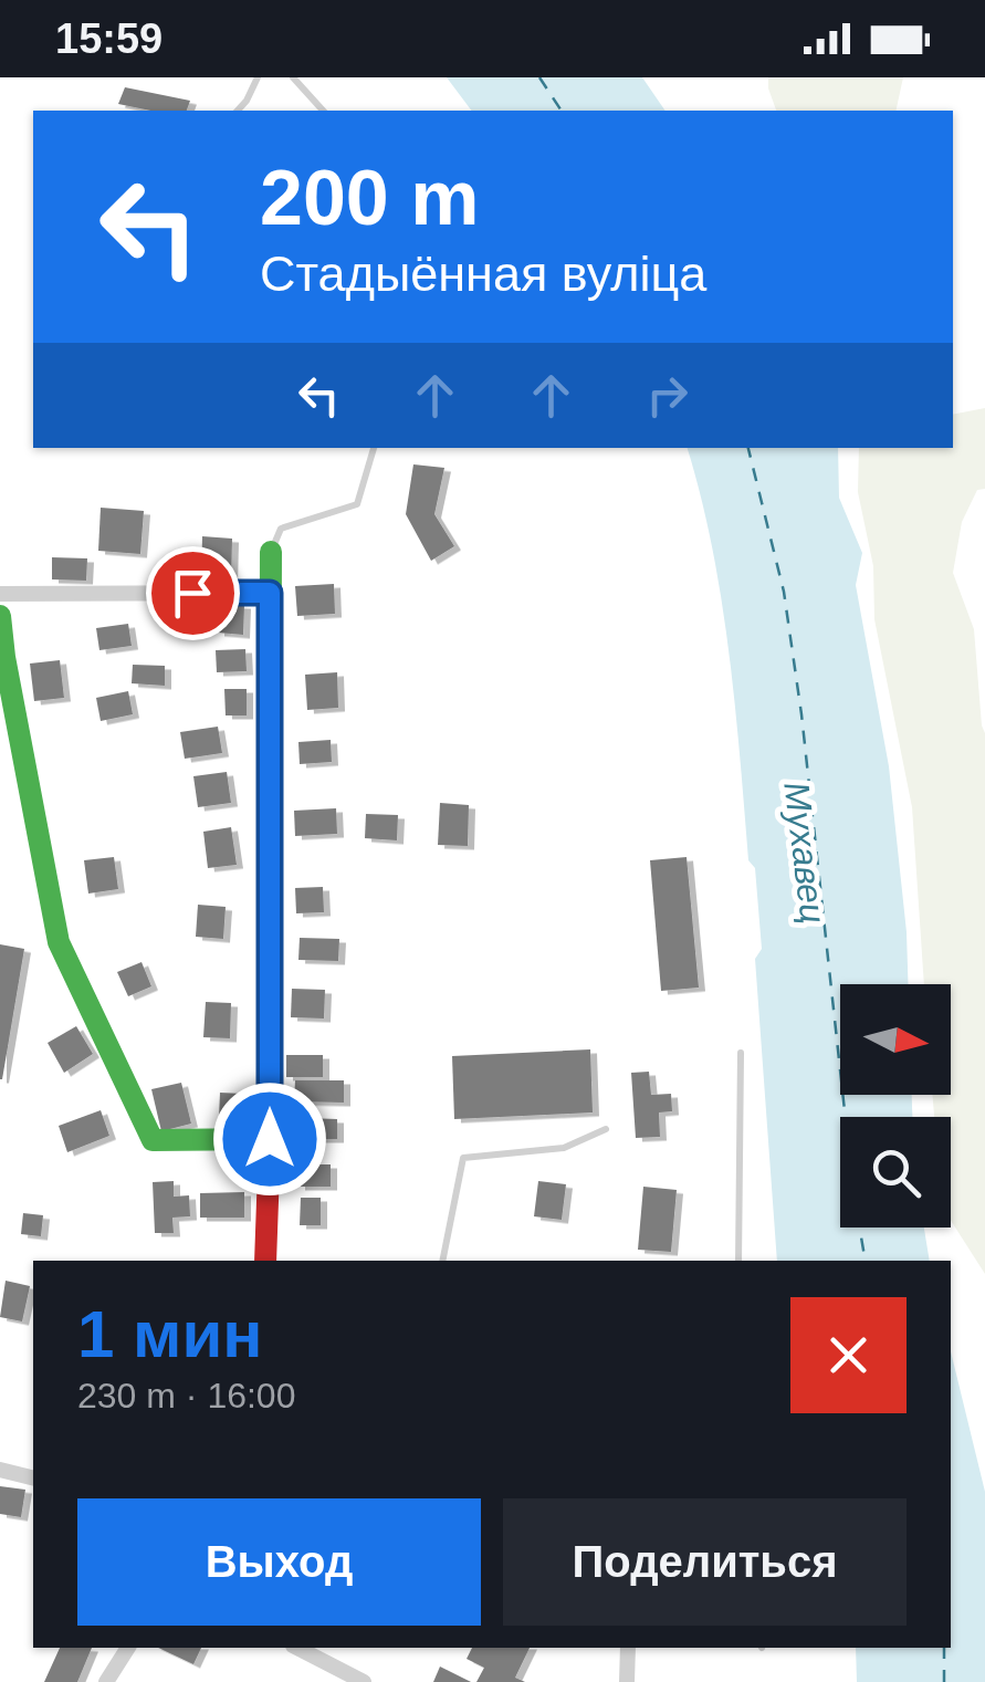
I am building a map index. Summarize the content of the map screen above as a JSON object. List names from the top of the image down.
{
  "water": ["Мухавец"],
  "north": "right",
  "page": {
    "status": "15:59",
    "turn": ["200 m", "Стадыённая вуліца"],
    "heading": ["1 мин", "230 m · 16:00"],
    "buttons": ["Выход", "Поделиться"]
  }
}
